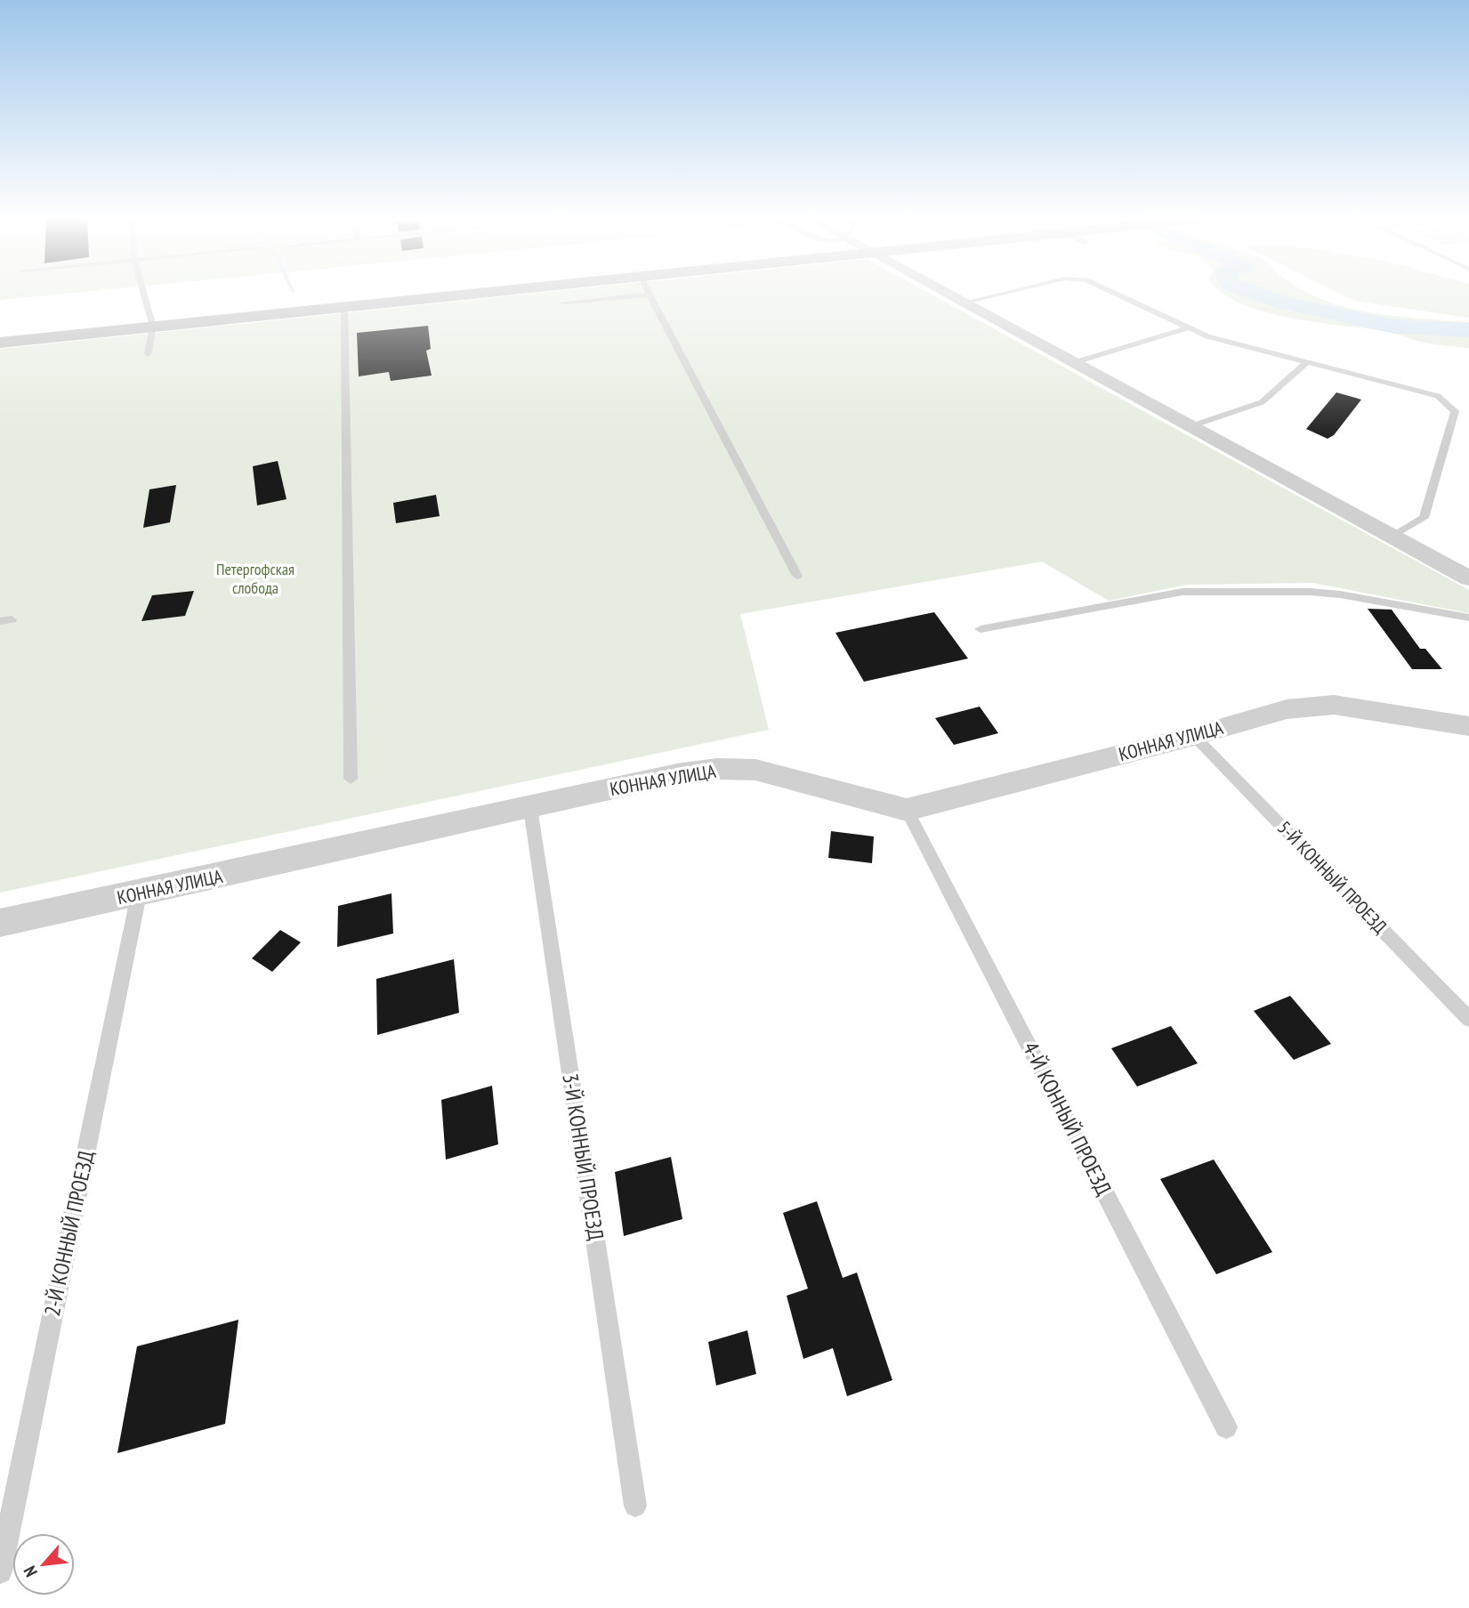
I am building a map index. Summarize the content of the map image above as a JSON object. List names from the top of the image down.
{
  "streets": {
    "street": ["КОННАЯ УЛИЦА"],
    "lane": [
      "5-Й КОННЫЙ ПРОЕЗД",
      "4-Й КОННЫЙ ПРОЕЗД",
      "3-Й КОННЫЙ ПРОЕЗД",
      "2-Й КОННЫЙ ПРОЕЗД"
    ]
  },
  "crossings": [
    ["КОННАЯ УЛИЦА", "5-Й КОННЫЙ ПРОЕЗД"],
    ["КОННАЯ УЛИЦА", "4-Й КОННЫЙ ПРОЕЗД"],
    ["КОННАЯ УЛИЦА", "3-Й КОННЫЙ ПРОЕЗД"],
    ["КОННАЯ УЛИЦА", "2-Й КОННЫЙ ПРОЕЗД"]
  ],
  "parks": ["Петергофская слобода"],
  "north": "bottom left"
}
